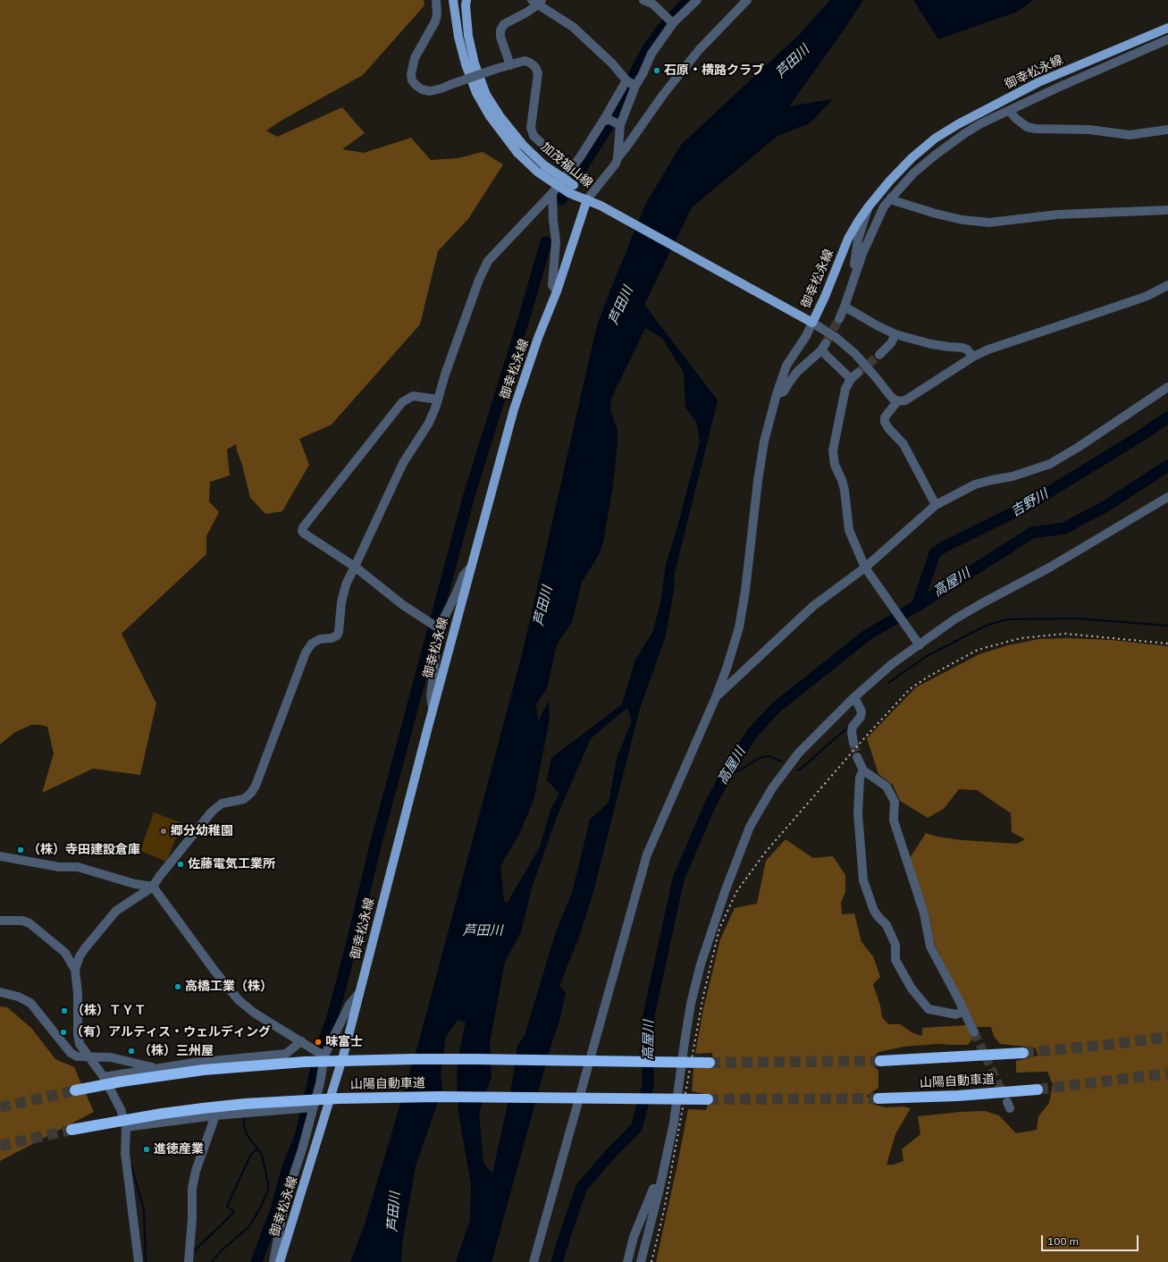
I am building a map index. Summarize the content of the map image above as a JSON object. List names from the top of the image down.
{
  "streets": {
    "highway": ["山陽自動車道"],
    "main road": ["御幸松永線", "加茂福山線"]
  },
  "crossings": [
    ["御幸松永線", "加茂福山線"]
  ],
  "water": ["芦田川", "吉野川", "高屋川"],
  "places": [
    "石原・横路クラブ",
    "郷分幼稚園",
    "（株）寺田建設倉庫",
    "佐藤電気工業所",
    "高橋工業（株）",
    "（株）ＴＹＴ",
    "（有）アルティス・ウェルディング",
    "味富士",
    "（株）三州屋",
    "進徳産業"
  ],
  "scale_bar": "100 m"
}
